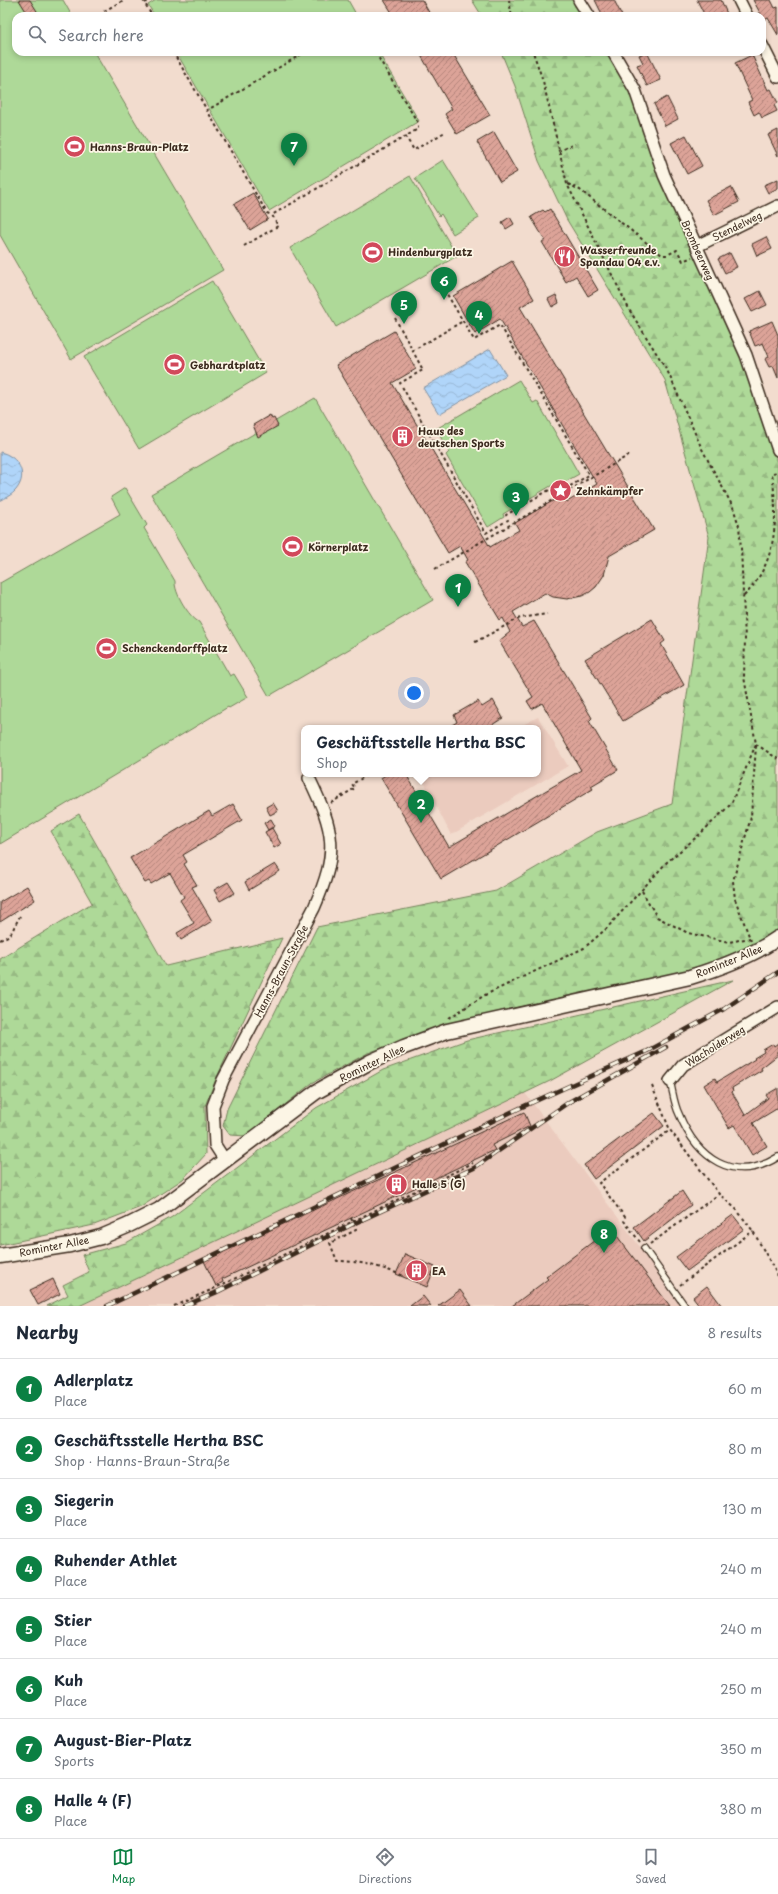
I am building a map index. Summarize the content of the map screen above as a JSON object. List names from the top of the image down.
{
  "streets": {
    "street": [
      "Stendelweg",
      "Brombeerweg",
      "Rominter Allee",
      "Hanns-Braun-Straße",
      "Wacholderweg"
    ]
  },
  "crossings": [
    ["Stendelweg", "Brombeerweg"],
    ["Rominter Allee", "Hanns-Braun-Straße"]
  ],
  "places": {
    "sports": [
      "Hanns-Braun-Platz",
      "Hindenburgplatz",
      "Gebhardtplatz",
      "Körnerplatz",
      "Schenckendorffplatz"
    ],
    "restaurant": ["Wasserfreunde Spandau 04 e.v."],
    "building": ["Haus des deutschen Sports", "Halle 5 (G)", "EA"],
    "place": ["Zehnkämpfer"]
  },
  "page": {
    "search": "Search here",
    "pins": [
      "7",
      "6",
      "5",
      "4",
      "3",
      "1",
      "2",
      "8"
    ],
    "popup": ["Geschäftsstelle Hertha BSC", "Shop"],
    "heading": ["Nearby", "8 results"],
    "list": [
      {
        "mark": "1",
        "name": "Adlerplatz",
        "note": "Place",
        "value": "60 m"
      },
      {
        "mark": "2",
        "name": "Geschäftsstelle Hertha BSC",
        "note": "Shop · Hanns-Braun-Straße",
        "value": "80 m"
      },
      {
        "mark": "3",
        "name": "Siegerin",
        "note": "Place",
        "value": "130 m"
      },
      {
        "mark": "4",
        "name": "Ruhender Athlet",
        "note": "Place",
        "value": "240 m"
      },
      {
        "mark": "5",
        "name": "Stier",
        "note": "Place",
        "value": "240 m"
      },
      {
        "mark": "6",
        "name": "Kuh",
        "note": "Place",
        "value": "250 m"
      },
      {
        "mark": "7",
        "name": "August-Bier-Platz",
        "note": "Sports",
        "value": "350 m"
      },
      {
        "mark": "8",
        "name": "Halle 4 (F)",
        "note": "Place",
        "value": "380 m"
      }
    ],
    "nav": ["Map", "Directions", "Saved"]
  }
}
